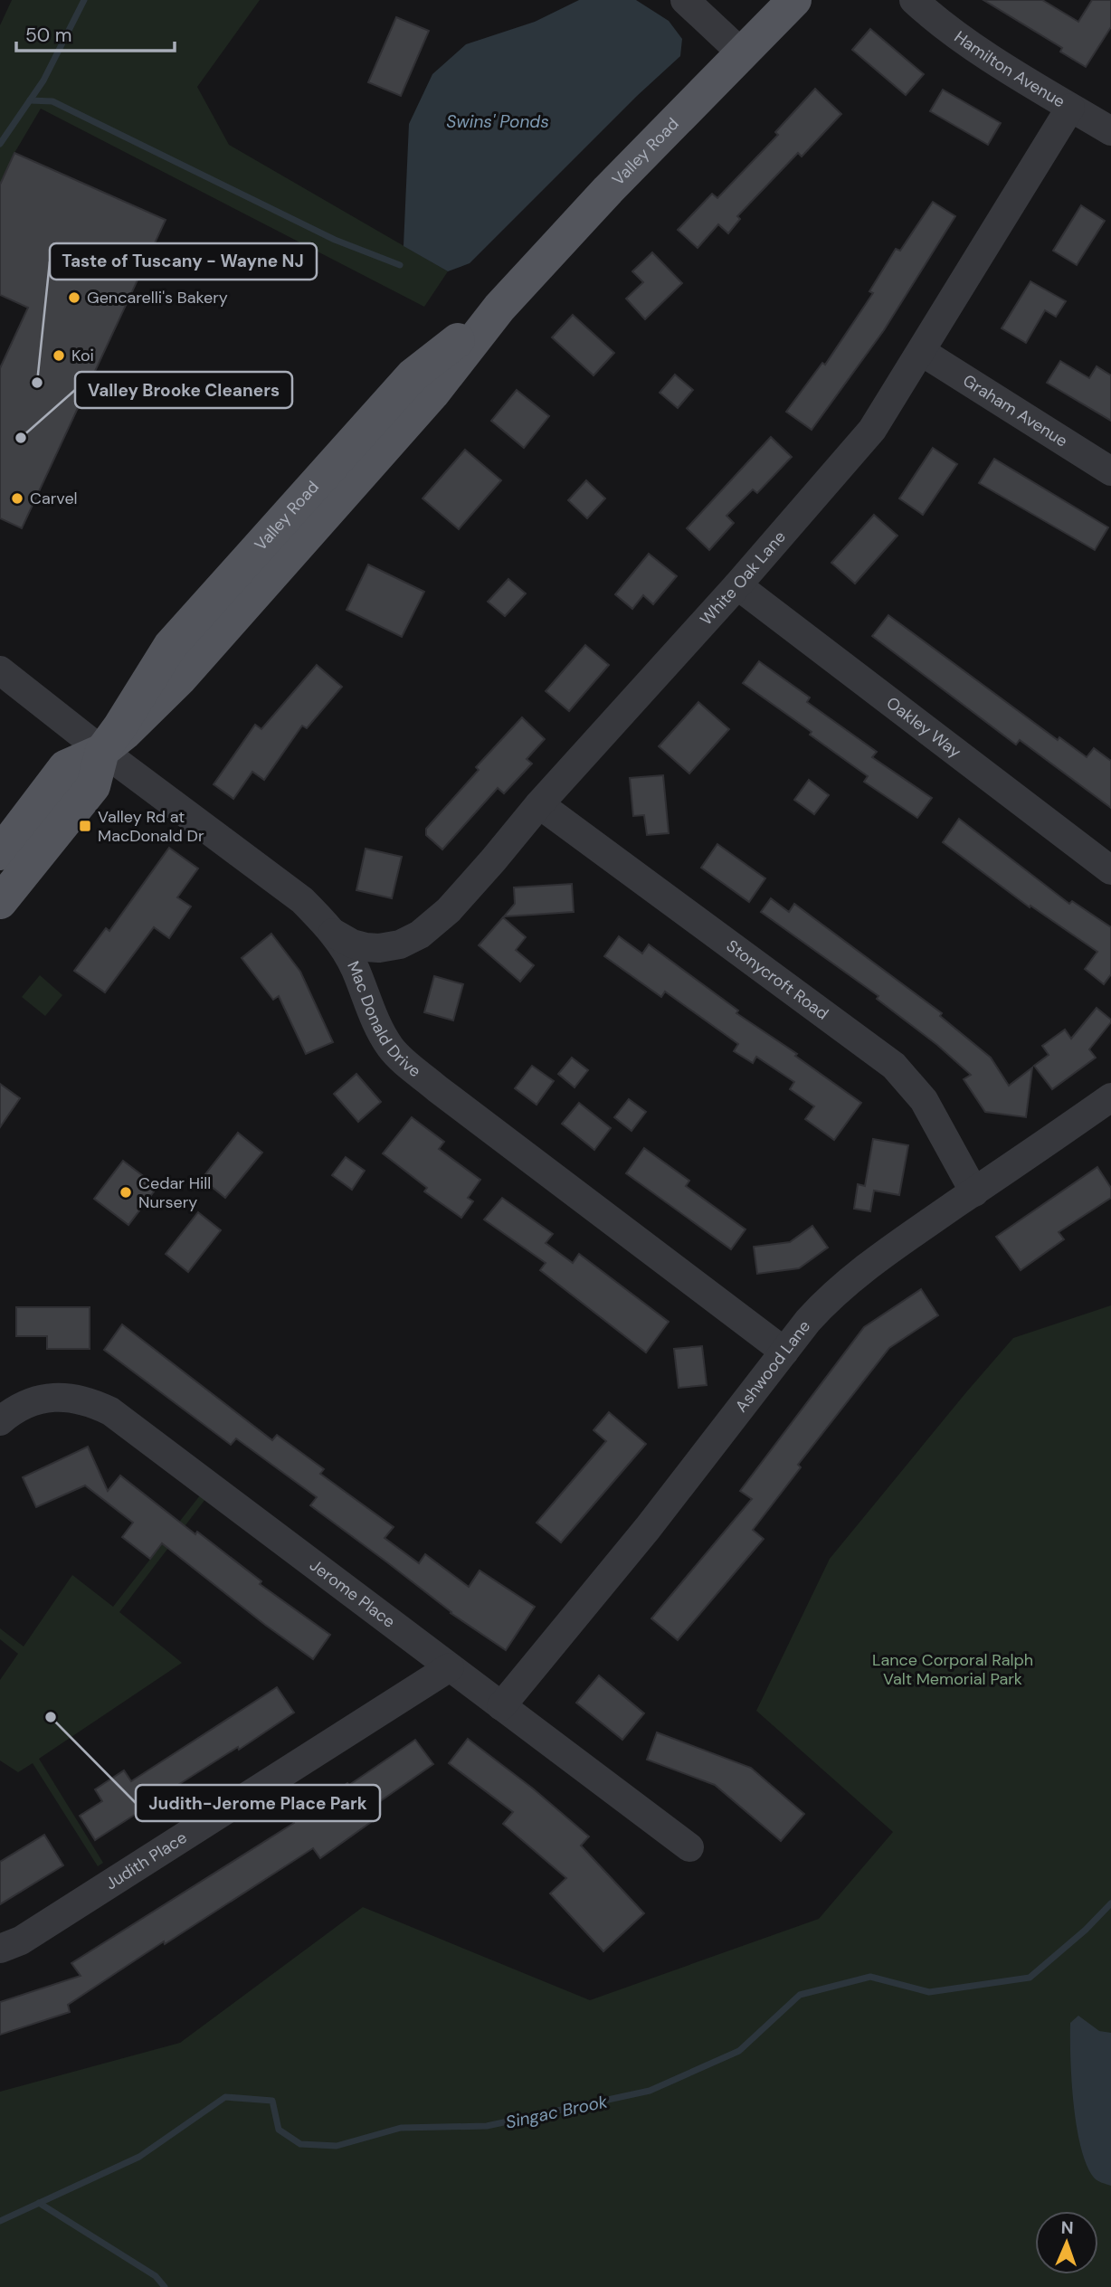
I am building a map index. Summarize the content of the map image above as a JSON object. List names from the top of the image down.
{
  "streets": {
    "main road": ["Valley Road"],
    "street": [
      "Hamilton Avenue",
      "Graham Avenue",
      "White Oak Lane",
      "Oakley Way",
      "Stonycroft Road",
      "Mac Donald Drive",
      "Ashwood Lane",
      "Jerome Place",
      "Judith Place"
    ]
  },
  "crossings": [
    ["Hamilton Avenue", "White Oak Lane"],
    ["Valley Road", "Mac Donald Drive"],
    ["Graham Avenue", "White Oak Lane"],
    ["White Oak Lane", "Oakley Way"],
    ["White Oak Lane", "Stonycroft Road"],
    ["White Oak Lane", "Mac Donald Drive"],
    ["Stonycroft Road", "Ashwood Lane"],
    ["Mac Donald Drive", "Ashwood Lane"],
    ["Ashwood Lane", "Jerome Place"],
    ["Jerome Place", "Judith Place"]
  ],
  "water": ["Swins' Ponds", "Singac Brook"],
  "parks": ["Lance Corporal Ralph Valt Memorial Park"],
  "places": {
    "other": [
      "Gencarelli's Bakery",
      "Koi",
      "Taste of Tuscany - Wayne NJ",
      "Valley Brooke Cleaners",
      "Carvel",
      "Cedar Hill Nursery",
      "Judith-Jerome Place Park"
    ],
    "transit": ["Valley Rd at MacDonald Dr"]
  },
  "scale_bar": "50 m",
  "north": "top"
}
